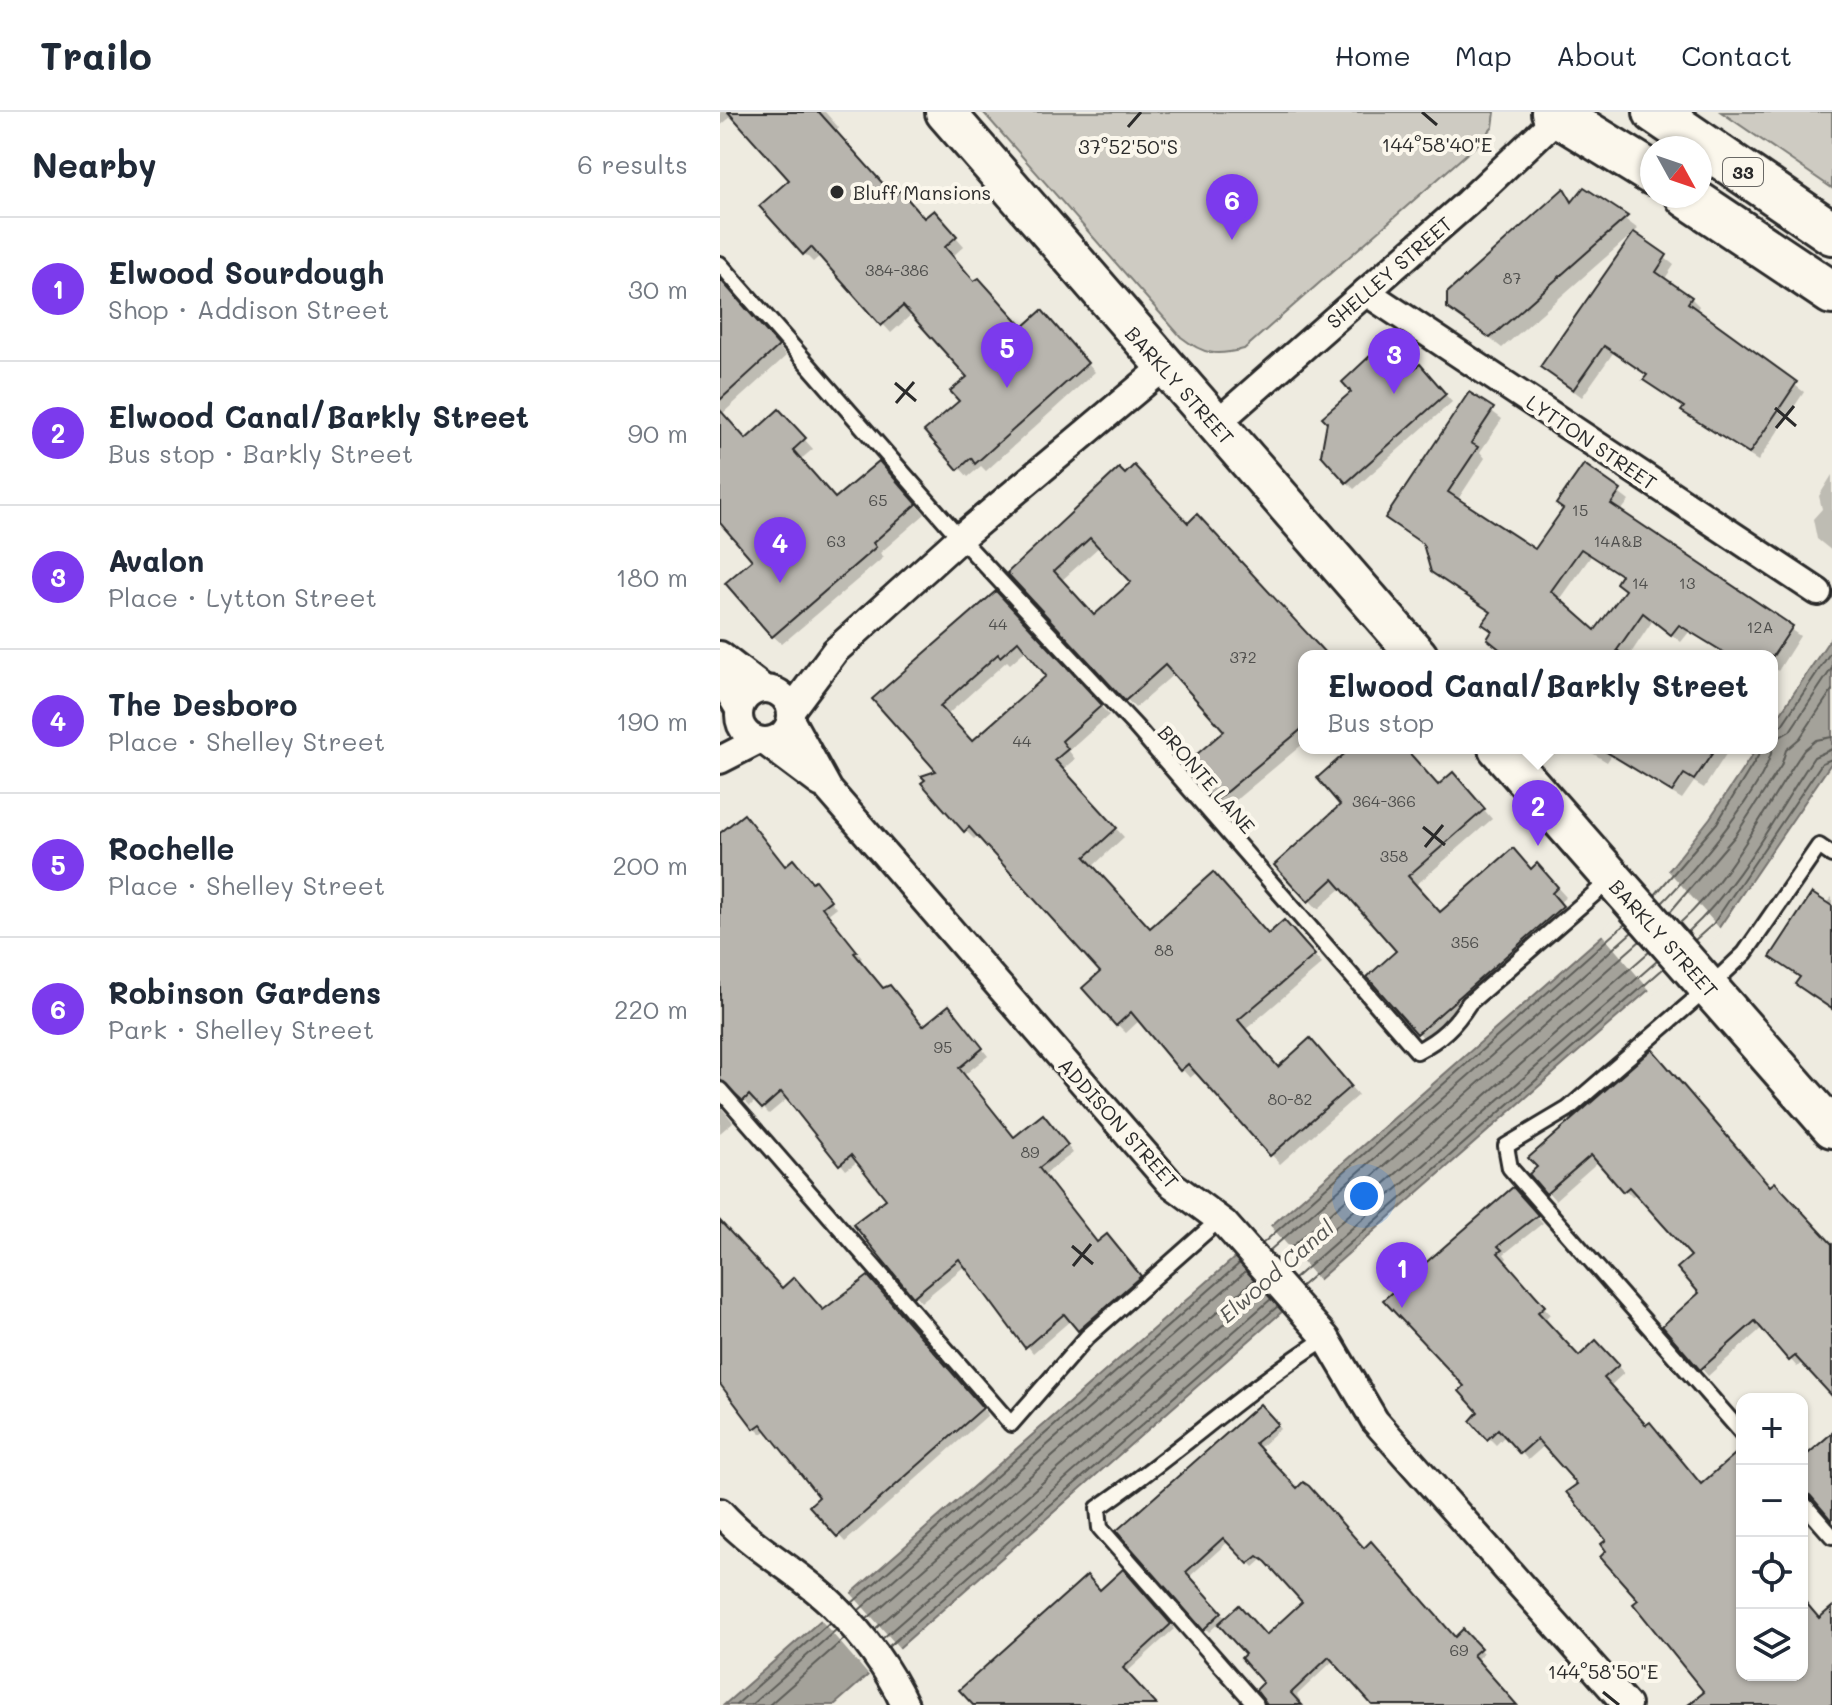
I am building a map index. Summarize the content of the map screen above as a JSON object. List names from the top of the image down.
{
  "streets": {
    "main road": ["33", "BARKLY STREET"],
    "street": ["SHELLEY STREET", "LYTTON STREET", "ADDISON STREET"],
    "lane": ["BRONTE LANE"]
  },
  "crossings": [
    ["SHELLEY STREET", "BARKLY STREET"],
    ["SHELLEY STREET", "LYTTON STREET"],
    ["BARKLY STREET", "BRONTE LANE"]
  ],
  "water": ["Elwood Canal"],
  "places": ["Bluff Mansions"],
  "house_numbers": [
    "384-386",
    "87",
    "65",
    "15",
    "63",
    "14A&B",
    "14",
    "13",
    "44",
    "12A",
    "372",
    "44",
    "364-366",
    "358",
    "356",
    "88",
    "95",
    "80-82",
    "89",
    "69"
  ],
  "north": "bottom right",
  "page": {
    "header": "Trailo",
    "nav": [
      "Home",
      "Map",
      "About",
      "Contact"
    ],
    "heading": ["Nearby", "6 results"],
    "pins": [
      "6",
      "5",
      "3",
      "4",
      "2",
      "1"
    ],
    "list": [
      {
        "mark": "1",
        "name": "Elwood Sourdough",
        "note": "Shop · Addison Street",
        "value": "30 m"
      },
      {
        "mark": "2",
        "name": "Elwood Canal/Barkly Street",
        "note": "Bus stop · Barkly Street",
        "value": "90 m"
      },
      {
        "mark": "3",
        "name": "Avalon",
        "note": "Place · Lytton Street",
        "value": "180 m"
      },
      {
        "mark": "4",
        "name": "The Desboro",
        "note": "Place · Shelley Street",
        "value": "190 m"
      },
      {
        "mark": "5",
        "name": "Rochelle",
        "note": "Place · Shelley Street",
        "value": "200 m"
      },
      {
        "mark": "6",
        "name": "Robinson Gardens",
        "note": "Park · Shelley Street",
        "value": "220 m"
      }
    ],
    "popup": ["Elwood Canal/Barkly Street", "Bus stop"],
    "map_buttons": ["+", "−"]
  },
  "coordinates": ["144°58'40\"E", "37°52'50\"S", "144°58'50\"E"]
}
